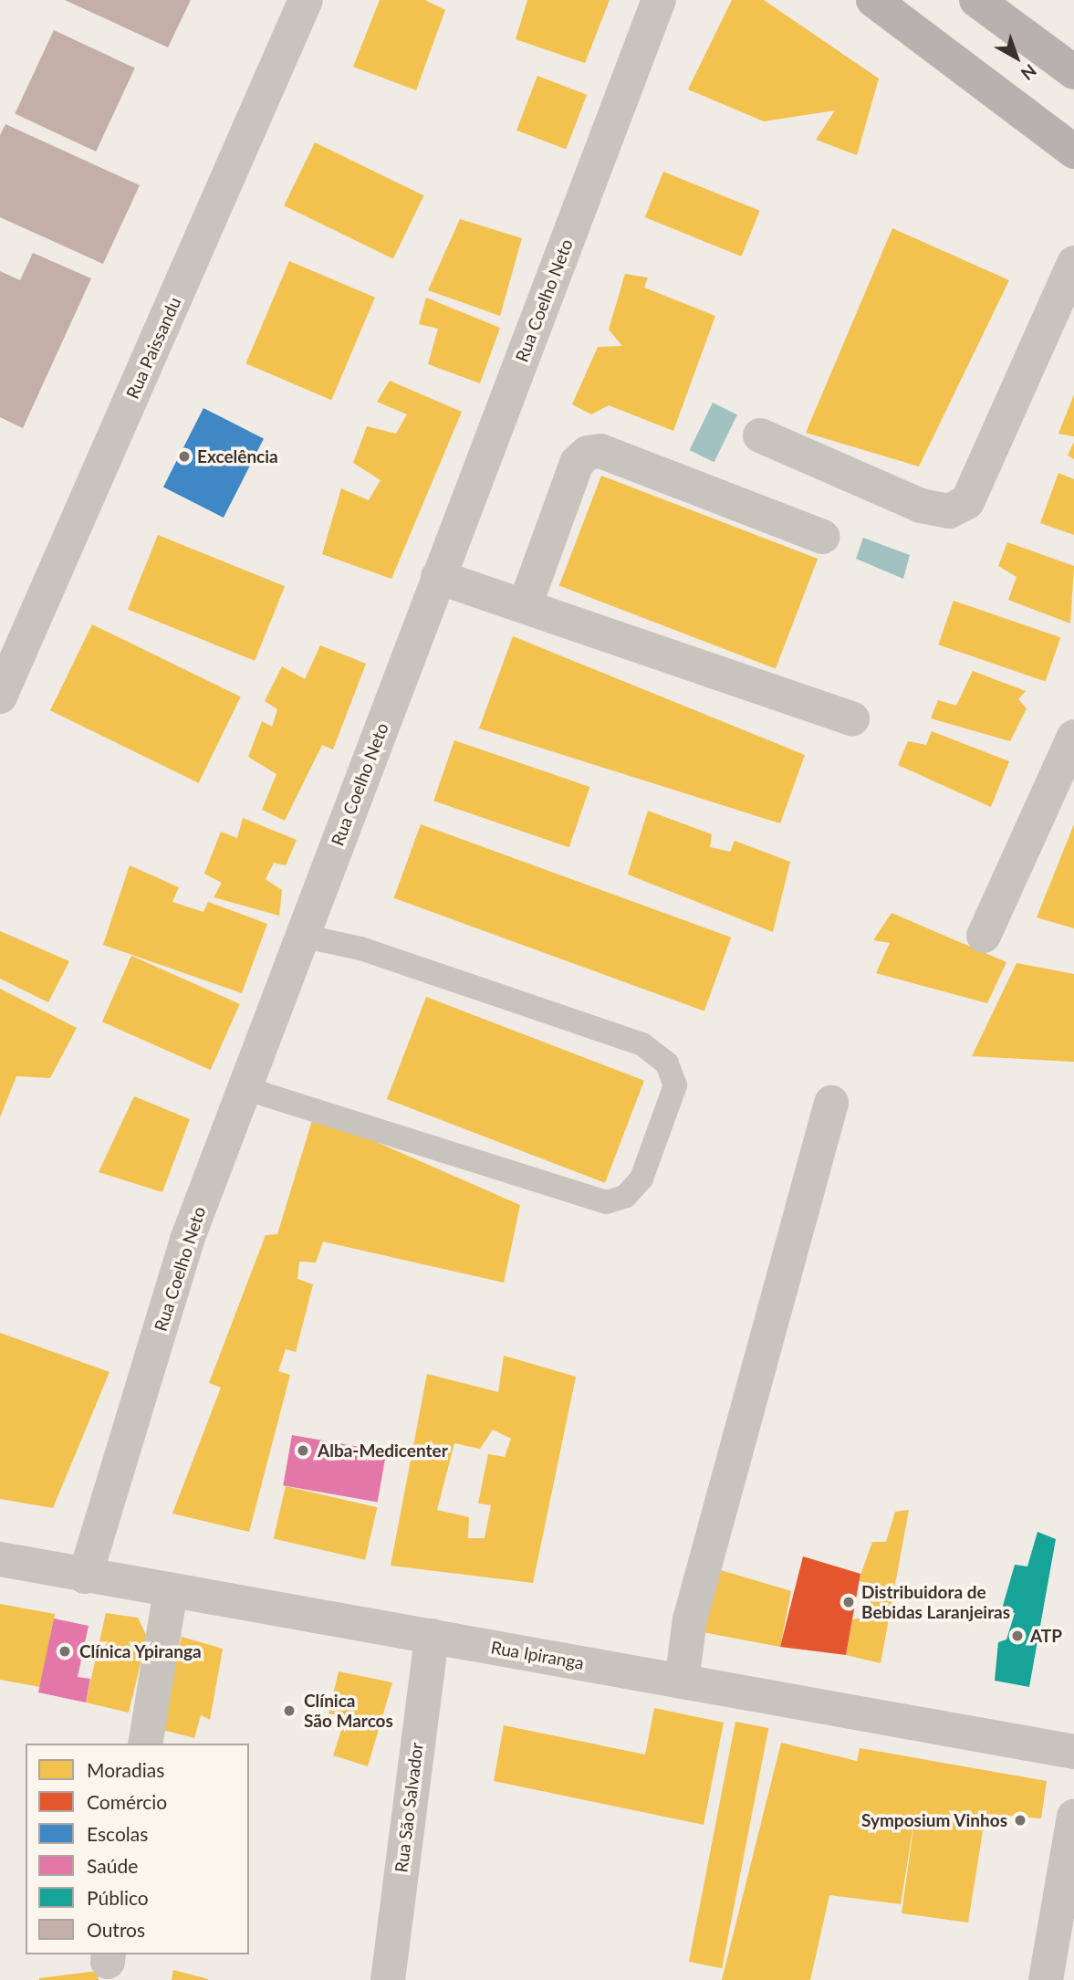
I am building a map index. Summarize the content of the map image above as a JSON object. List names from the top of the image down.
{
  "streets": {
    "street": [
      "Rua Coelho Neto",
      "Rua Paissandu",
      "Rua Ipiranga",
      "Rua São Salvador"
    ]
  },
  "crossings": [
    ["Rua Coelho Neto", "Rua Ipiranga"],
    ["Rua Ipiranga", "Rua São Salvador"]
  ],
  "places": [
    "Excelência",
    "Alba-Medicenter",
    "Distribuidora de Bebidas Laranjeiras",
    "ATP",
    "Clínica Ypiranga",
    "Clínica São Marcos",
    "Symposium Vinhos"
  ],
  "legend": [
    "Moradias",
    "Comércio",
    "Escolas",
    "Saúde",
    "Público",
    "Outros"
  ],
  "north": "bottom right"
}
